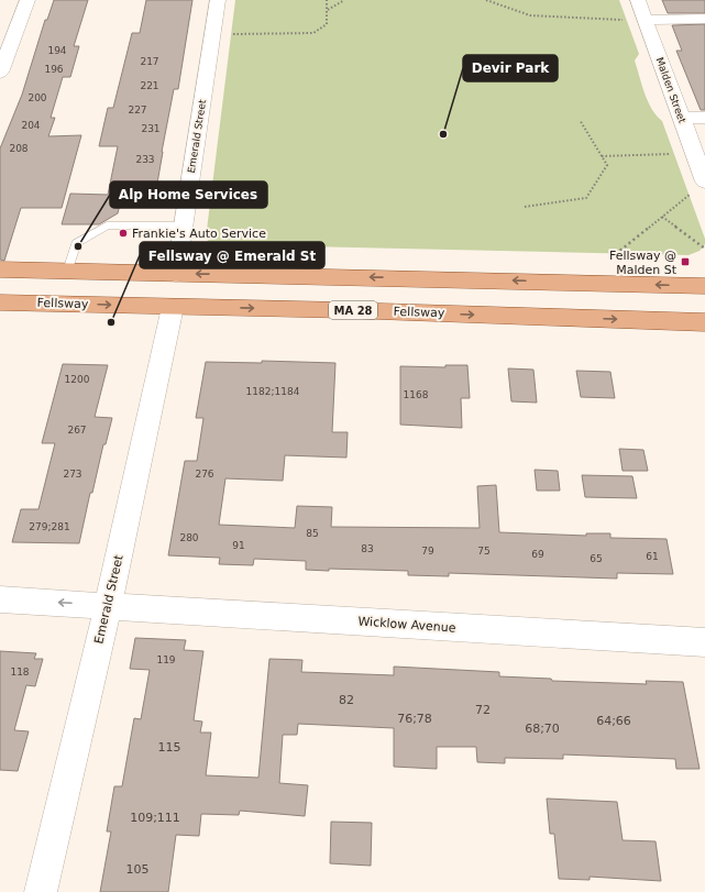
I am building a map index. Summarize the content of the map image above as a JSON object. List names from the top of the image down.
{
  "streets": {
    "main road": ["Fellsway", "MA 28"],
    "street": ["Malden Street", "Emerald Street", "Wicklow Avenue"]
  },
  "crossings": [
    ["Emerald Street", "Fellsway"],
    ["Emerald Street", "Wicklow Avenue"]
  ],
  "places": {
    "other": [
      "Devir Park",
      "Frankie's Auto Service",
      "Alp Home Services",
      "Fellsway @ Emerald St"
    ],
    "transit": ["Fellsway @ Malden St"]
  },
  "house_numbers": [
    "194",
    "217",
    "196",
    "221",
    "200",
    "227",
    "204",
    "231",
    "208",
    "233",
    "1200",
    "1182;1184",
    "1168",
    "267",
    "273",
    "276",
    "279;281",
    "85",
    "280",
    "91",
    "83",
    "79",
    "75",
    "69",
    "61",
    "65",
    "119",
    "118",
    "82",
    "72",
    "76;78",
    "64;66",
    "68;70",
    "115",
    "109;111",
    "105"
  ]
}
